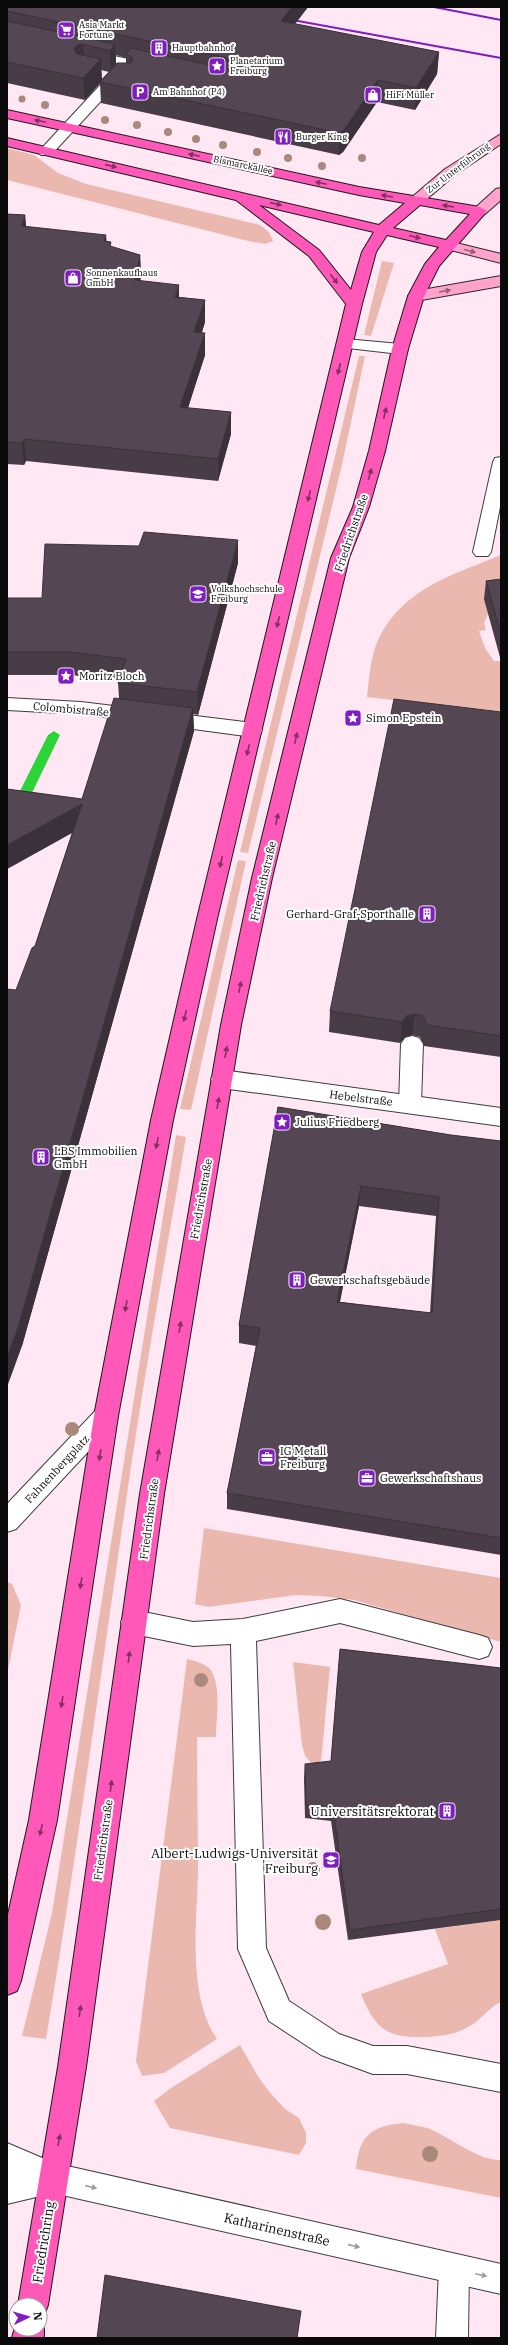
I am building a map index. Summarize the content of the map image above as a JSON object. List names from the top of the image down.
{
  "streets": {
    "main road": [
      "Bismarckallee",
      "Zur Unterführung",
      "Friedrichstraße",
      "Friedrichring"
    ],
    "street": [
      "Colombistraße",
      "Hebelstraße",
      "Fahnenbergplatz",
      "Katharinenstraße"
    ]
  },
  "crossings": [
    ["Bismarckallee", "Zur Unterführung"],
    ["Friedrichstraße", "Hebelstraße"],
    ["Friedrichstraße", "Katharinenstraße"],
    ["Friedrichstraße", "Friedrichring"],
    ["Katharinenstraße", "Friedrichring"]
  ],
  "one_way": ["Katharinenstraße"],
  "places": {
    "supermarket": ["Asia Markt Fortune"],
    "building": [
      "Hauptbahnhof",
      "Gerhard-Graf-Sporthalle",
      "LBS Immobilien GmbH",
      "Gewerkschaftsgebäude",
      "Universitätsrektorat"
    ],
    "place": [
      "Planetarium Freiburg",
      "Moritz Bloch",
      "Simon Epstein",
      "Julius Friedberg"
    ],
    "parking": ["Am Bahnhof (P4)"],
    "shop": ["HiFi Müller", "Sonnenkaufhaus GmbH"],
    "restaurant": ["Burger King"],
    "school or university": ["Volkshochschule Freiburg", "Albert-Ludwigs-Universität Freiburg"],
    "office": ["IG Metall Freiburg", "Gewerkschaftshaus"]
  },
  "north": "right"
}
